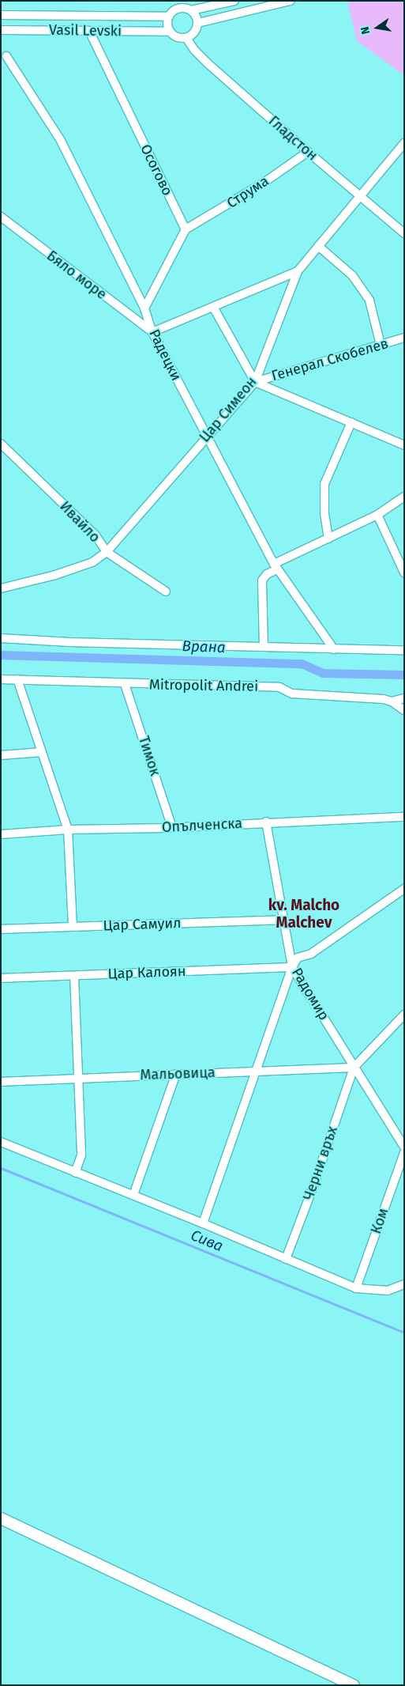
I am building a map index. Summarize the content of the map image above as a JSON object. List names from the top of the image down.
{
  "streets": {
    "street": [
      "Vasil Levski",
      "Гладстон",
      "Осогово",
      "Струма",
      "Бяло море",
      "Радецки",
      "Генерал Скобелев",
      "Цар Симеон",
      "Ивайло",
      "Mitropolit Andrei",
      "Тимок",
      "Опълченска",
      "Цар Самуил",
      "Цар Калоян",
      "Радомир",
      "Мальовица",
      "Черни връх",
      "Ком"
    ]
  },
  "crossings": [
    ["Vasil Levski", "Гладстон"],
    ["Vasil Levski", "Осогово"],
    ["Гладстон", "Струма"],
    ["Гладстон", "Цар Симеон"],
    ["Осогово", "Струма"],
    ["Бяло море", "Радецки"],
    ["Радецки", "Цар Симеон"],
    ["Генерал Скобелев", "Цар Симеон"],
    ["Цар Симеон", "Ивайло"],
    ["Mitropolit Andrei", "Тимок"],
    ["Тимок", "Опълченска"],
    ["Опълченска", "Радомир"],
    ["Цар Самуил", "Радомир"],
    ["Цар Калоян", "Радомир"],
    ["Радомир", "Мальовица"],
    ["Радомир", "Черни връх"],
    ["Мальовица", "Черни връх"]
  ],
  "districts": ["kv. Malcho Malchev"],
  "water": ["Врана", "Сива"],
  "north": "left"
}
